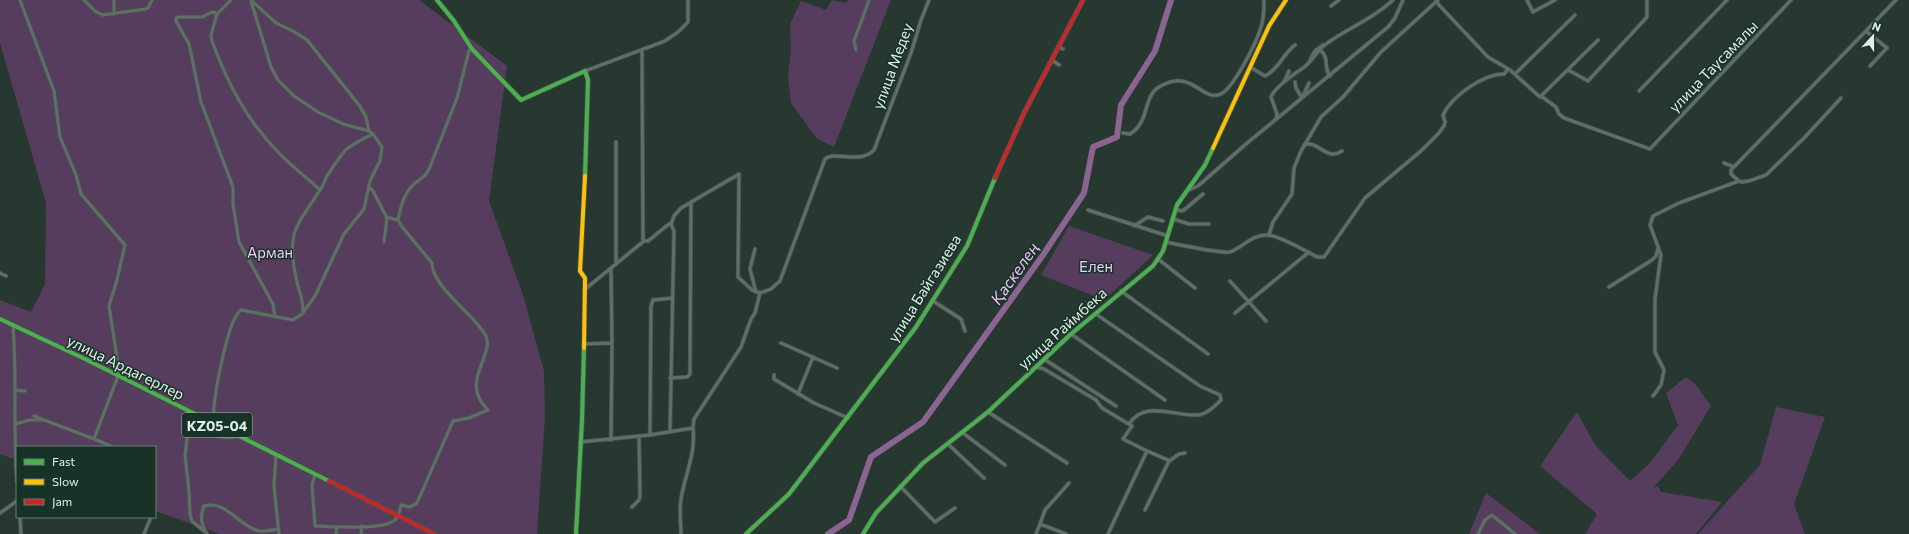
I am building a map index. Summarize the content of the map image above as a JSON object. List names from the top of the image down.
{
  "streets": {
    "street": [
      "улица Медеу",
      "улица Таусамалы",
      "улица Байгазиева",
      "улица Раймбека",
      "улица Ардагерлер",
      "KZ05-04"
    ]
  },
  "water": ["Қаскелең"],
  "parks": ["Арман", "Елен"],
  "legend": ["Fast", "Slow", "Jam"],
  "north": "top"
}
